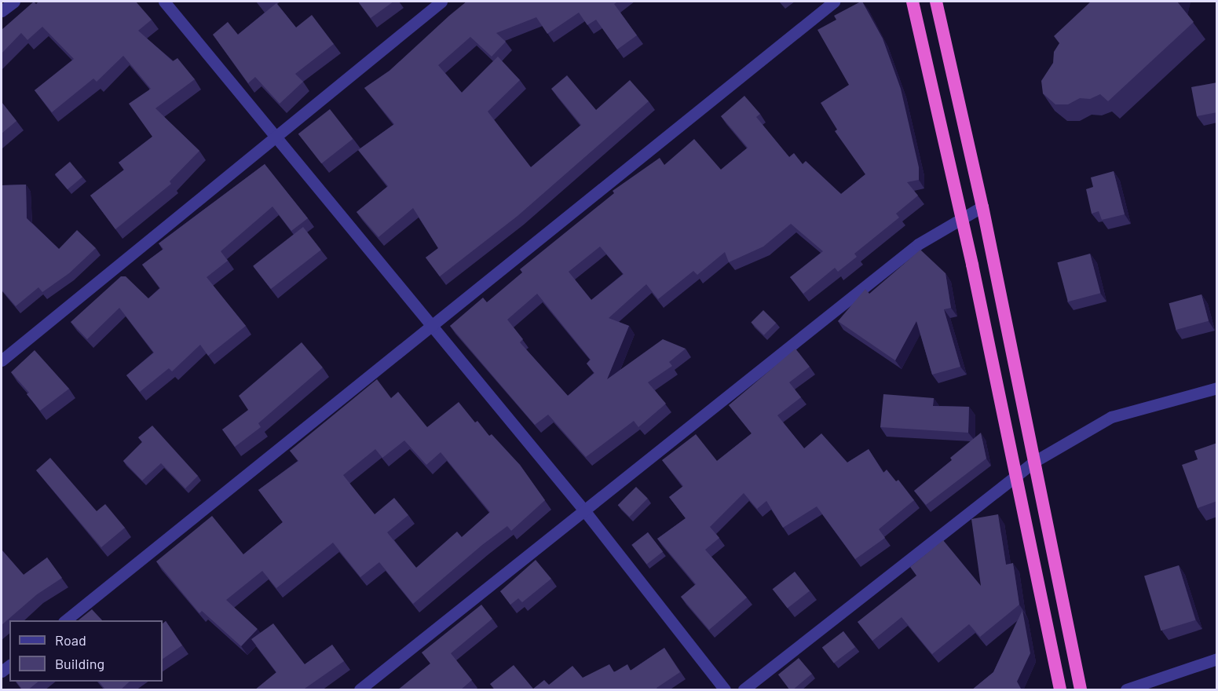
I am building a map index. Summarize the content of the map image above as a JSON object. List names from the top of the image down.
{
  "legend": ["Road", "Building"]
}
